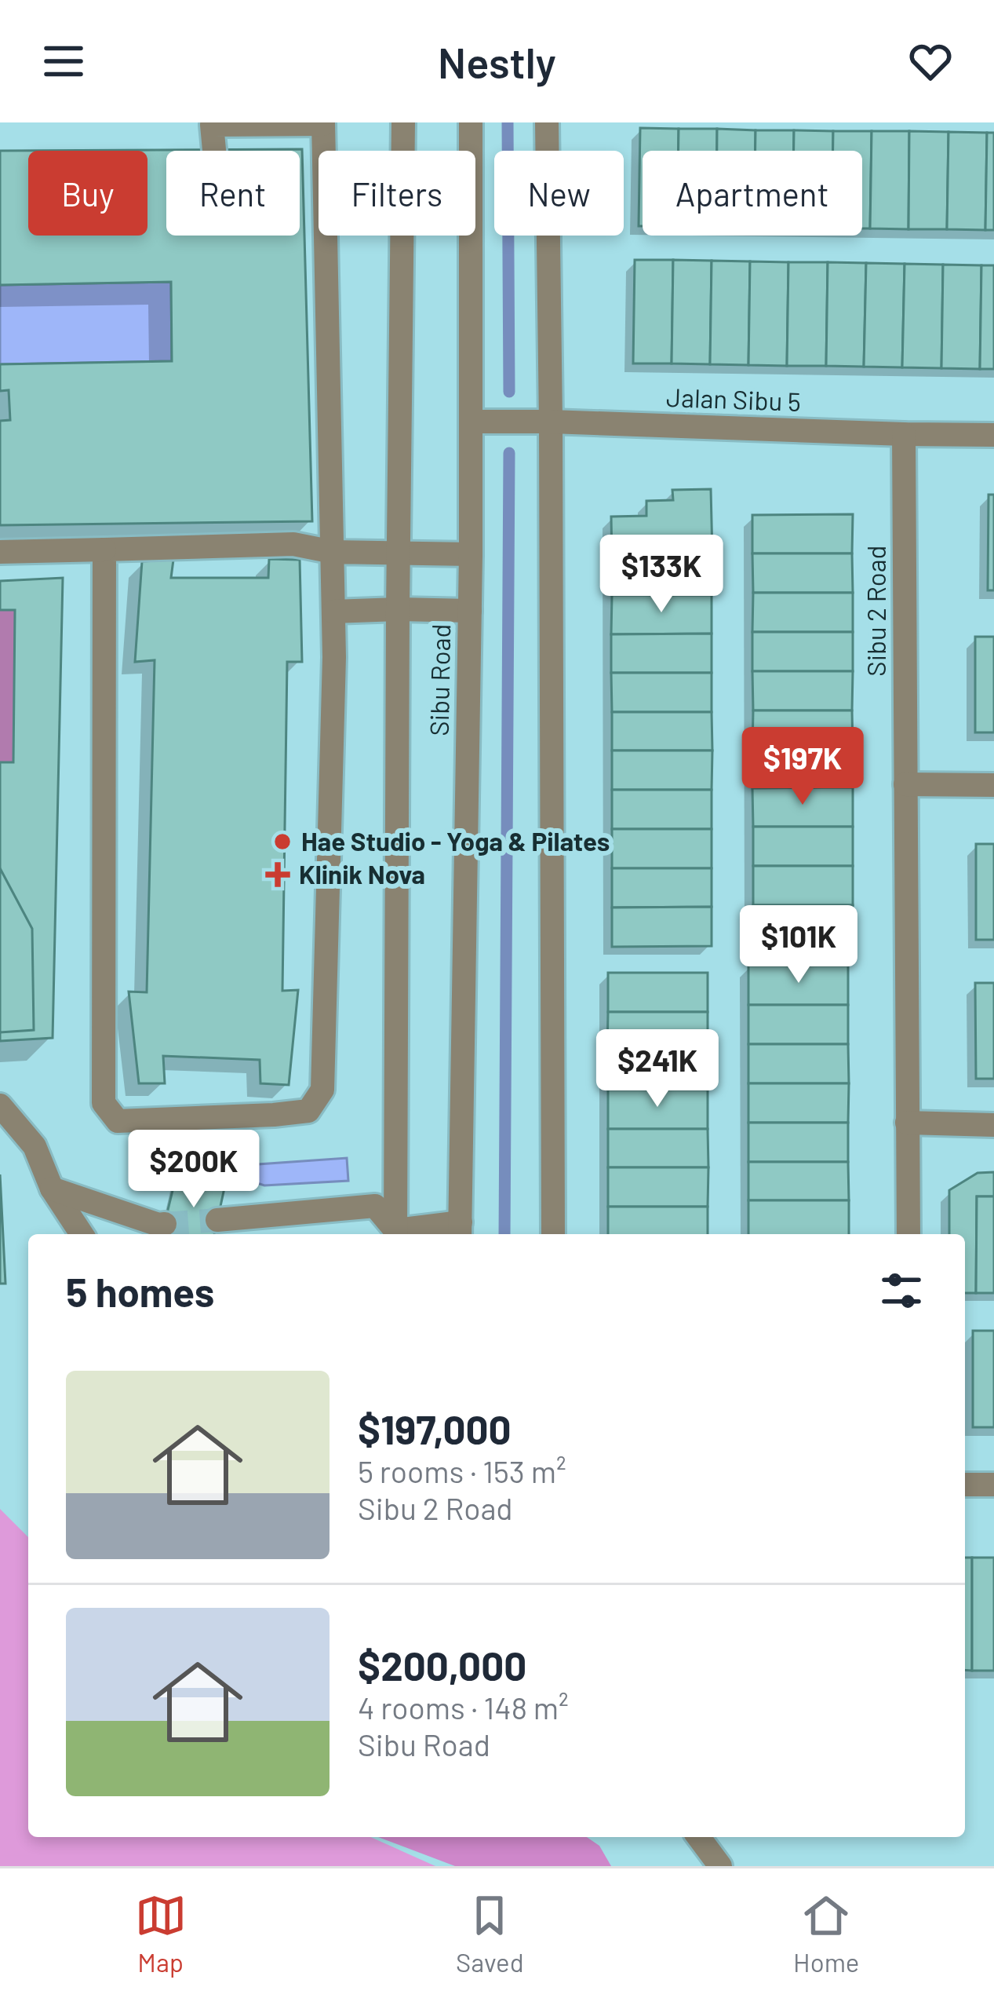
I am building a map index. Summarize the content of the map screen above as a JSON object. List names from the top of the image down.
{
  "streets": {
    "street": ["Jalan Sibu 5", "Sibu 2 Road", "Sibu Road"]
  },
  "crossings": [
    ["Jalan Sibu 5", "Sibu 2 Road"],
    ["Jalan Sibu 5", "Sibu Road"]
  ],
  "places": {
    "other": ["Hae Studio - Yoga & Pilates"],
    "health": ["Klinik Nova"]
  },
  "page": {
    "header": "Nestly",
    "chip": [
      "Buy",
      "Rent",
      "Filters",
      "New",
      "Apartment"
    ],
    "price": [
      "$133K",
      "$197K",
      "$101K",
      "$241K",
      "$200K"
    ],
    "heading": "5 homes",
    "list": [
      {
        "name": "$197,000",
        "note": "5 rooms · 153 m² · Sibu 2 Road"
      },
      {
        "name": "$200,000",
        "note": "4 rooms · 148 m² · Sibu Road"
      }
    ],
    "tabs": ["Map", "Saved", "Home"]
  }
}
